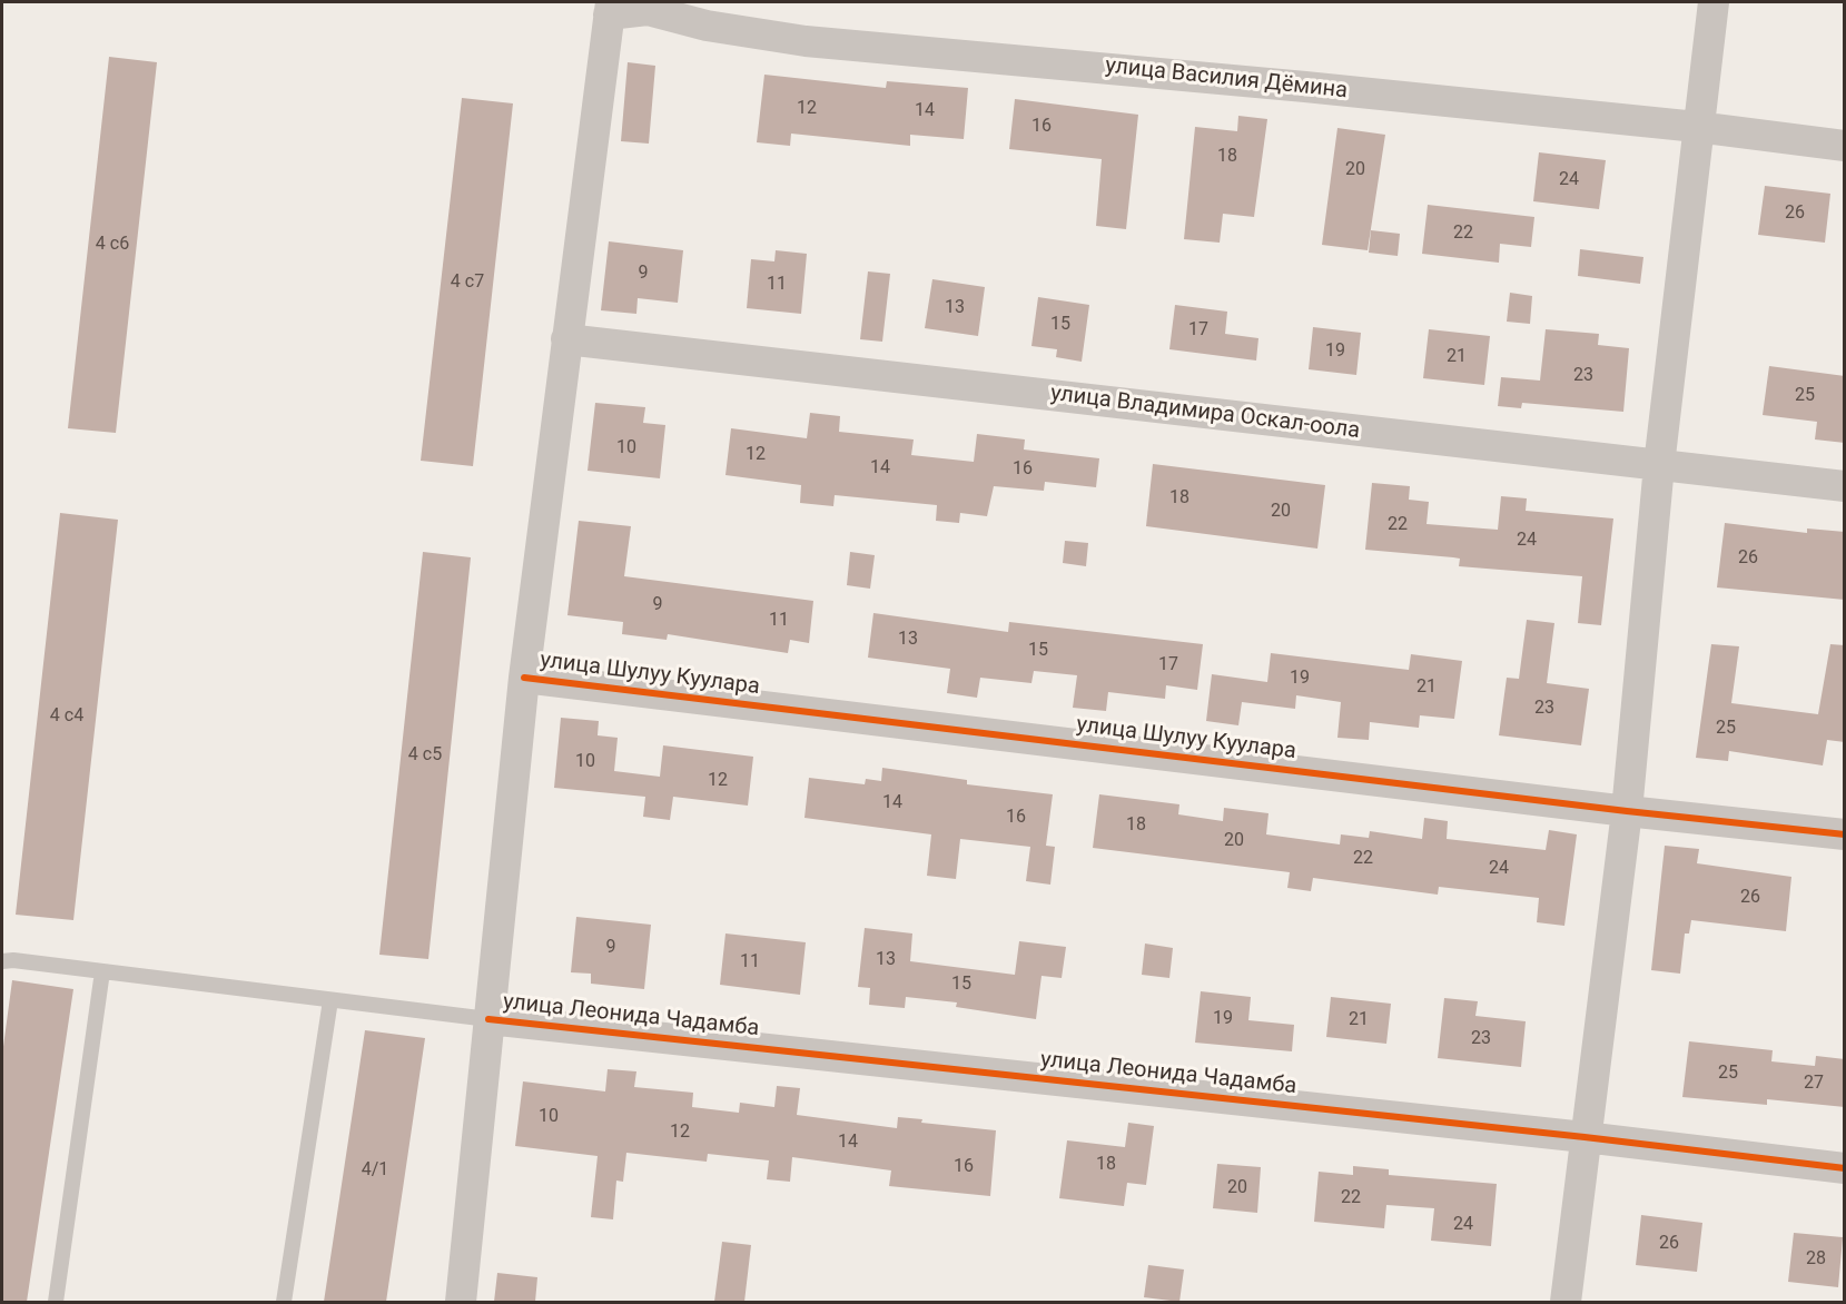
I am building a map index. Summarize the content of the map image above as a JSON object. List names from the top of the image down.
{
  "streets": {
    "street": [
      "улица Василия Дёмина",
      "улица Владимира Оскал-оола",
      "улица Шулуу Куулара",
      "улица Леонида Чадамба"
    ]
  },
  "house_numbers": [
    "12",
    "14",
    "16",
    "18",
    "20",
    "24",
    "26",
    "22",
    "4 с6",
    "9",
    "4 с7",
    "11",
    "13",
    "15",
    "17",
    "19",
    "21",
    "23",
    "25",
    "10",
    "12",
    "14",
    "16",
    "18",
    "20",
    "22",
    "24",
    "26",
    "9",
    "11",
    "13",
    "15",
    "17",
    "19",
    "21",
    "23",
    "4 с4",
    "25",
    "4 с5",
    "10",
    "12",
    "14",
    "16",
    "18",
    "20",
    "22",
    "24",
    "26",
    "9",
    "13",
    "11",
    "15",
    "19",
    "21",
    "23",
    "25",
    "27",
    "10",
    "12",
    "14",
    "18",
    "16",
    "4/1",
    "20",
    "22",
    "24",
    "26",
    "28"
  ]
}
